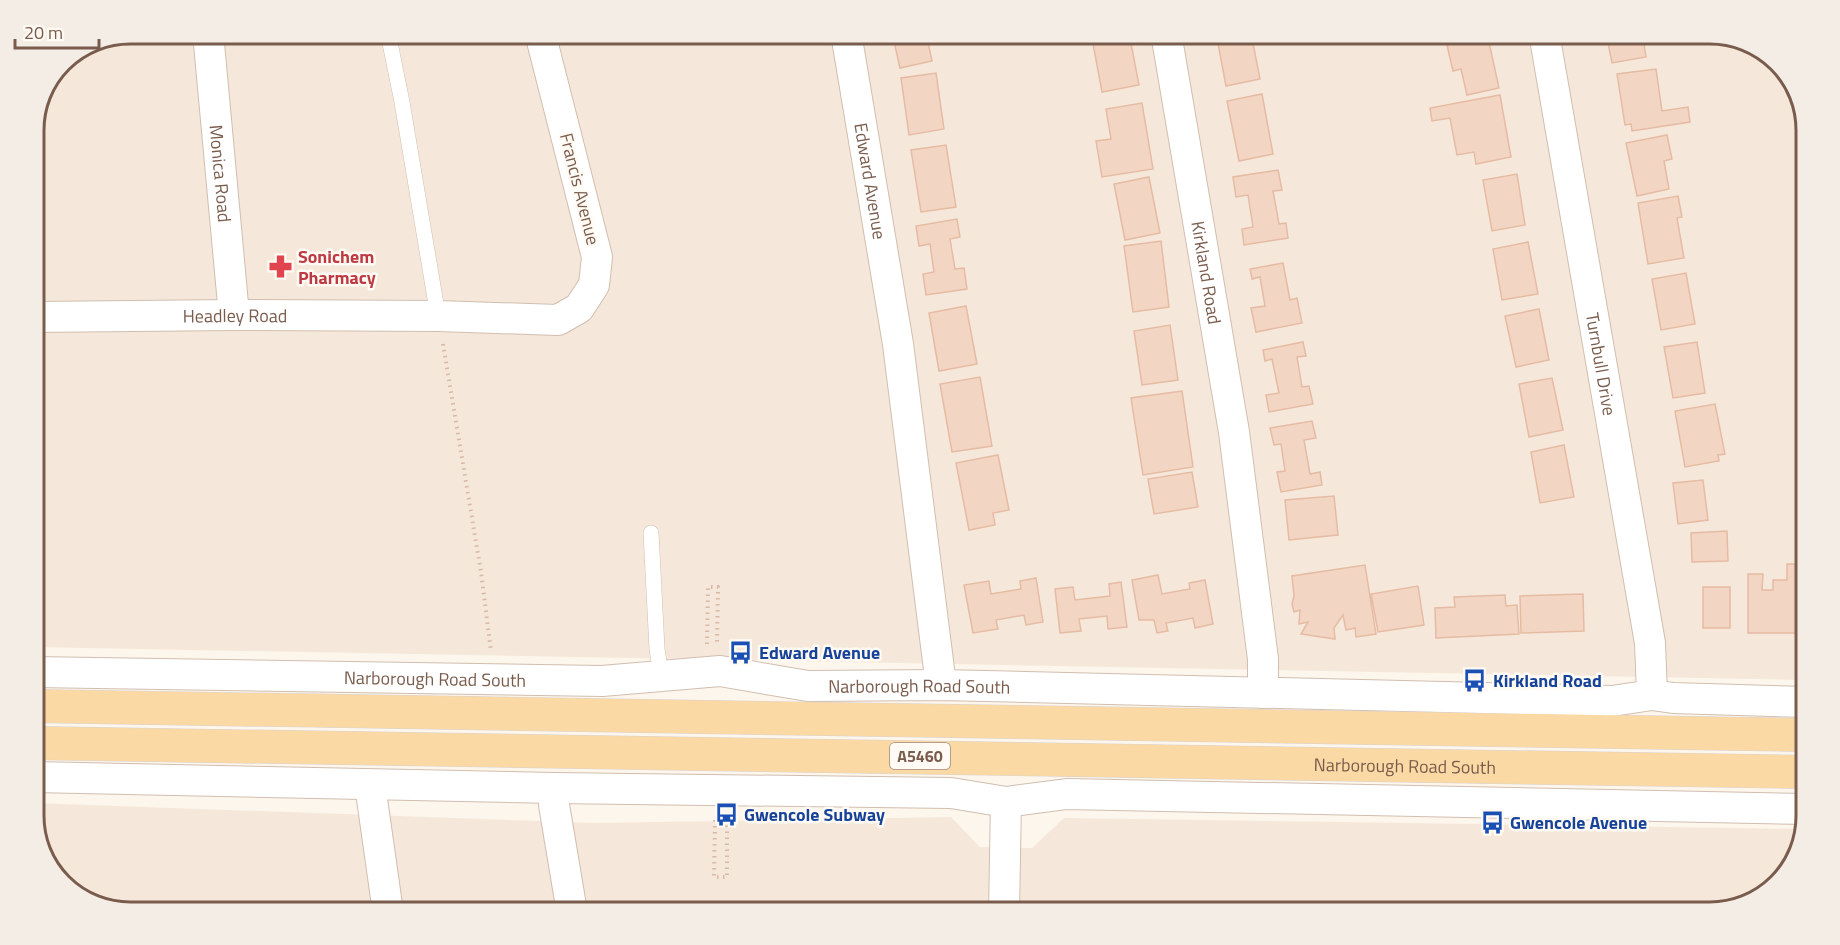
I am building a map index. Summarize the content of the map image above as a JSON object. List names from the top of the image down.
{
  "streets": {
    "main road": ["Narborough Road South", "A5460"],
    "street": [
      "Monica Road",
      "Edward Avenue",
      "Francis Avenue",
      "Kirkland Road",
      "Headley Road",
      "Turnbull Drive"
    ]
  },
  "crossings": [
    ["Monica Road", "Headley Road"],
    ["Edward Avenue", "Narborough Road South"],
    ["Francis Avenue", "Headley Road"],
    ["Kirkland Road", "Narborough Road South"],
    ["Turnbull Drive", "Narborough Road South"]
  ],
  "places": {
    "pharmacy": ["Sonichem Pharmacy"],
    "bus stop": [
      "Edward Avenue",
      "Kirkland Road",
      "Gwencole Subway",
      "Gwencole Avenue"
    ]
  },
  "scale_bar": "20 m"
}
